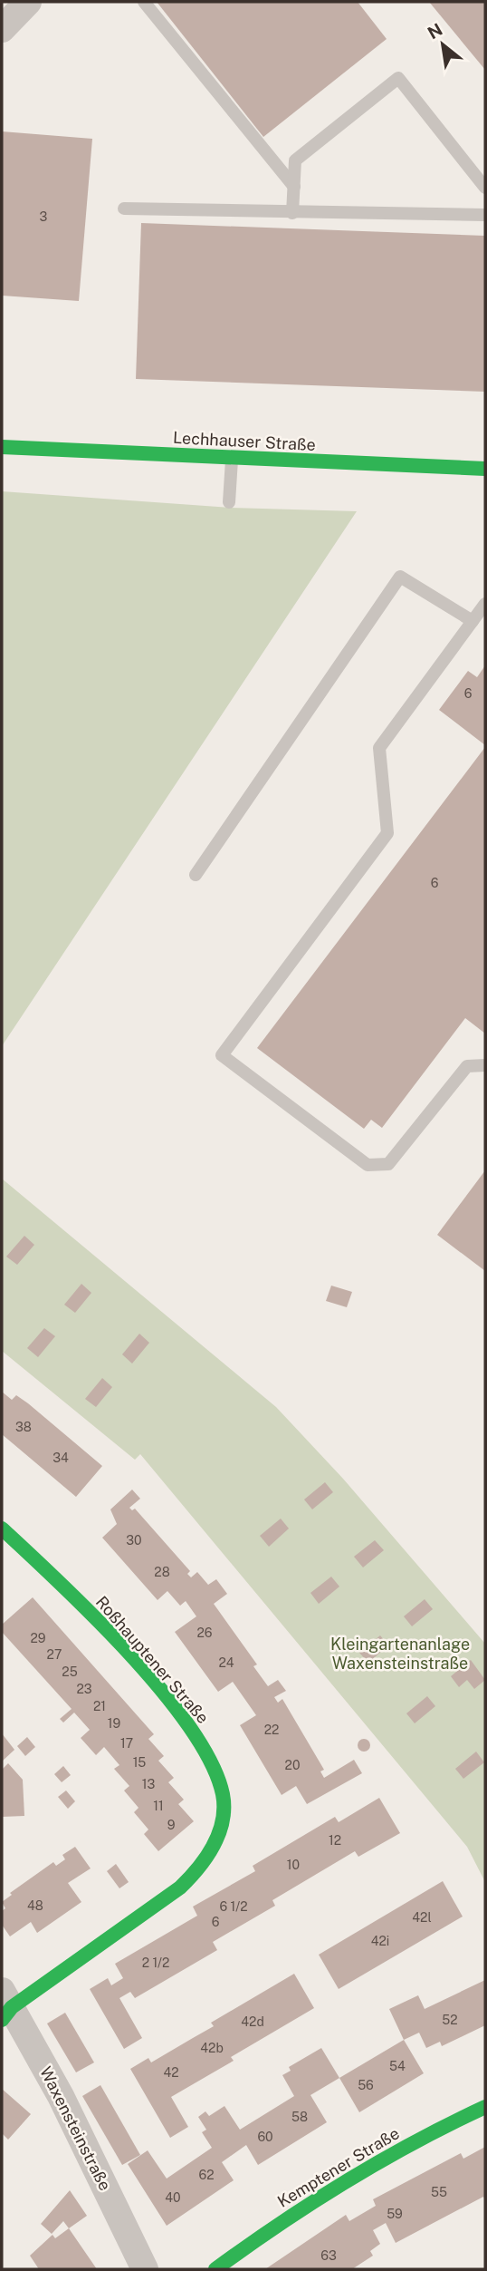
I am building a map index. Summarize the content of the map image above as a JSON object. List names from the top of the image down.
{
  "streets": {
    "street": [
      "Lechhauser Straße",
      "Roßhauptener Straße",
      "Waxensteinstraße",
      "Kemptener Straße"
    ]
  },
  "crossings": [
    ["Roßhauptener Straße", "Waxensteinstraße"]
  ],
  "parks": ["Kleingartenanlage Waxensteinstraße"],
  "house_numbers": [
    "3",
    "6",
    "6",
    "38",
    "34",
    "30",
    "28",
    "26",
    "29",
    "27",
    "24",
    "25",
    "23",
    "21",
    "19",
    "22",
    "17",
    "15",
    "20",
    "13",
    "11",
    "9",
    "12",
    "10",
    "48",
    "6 1/2",
    "42l",
    "6",
    "42i",
    "2 1/2",
    "52",
    "42d",
    "42b",
    "54",
    "42",
    "56",
    "58",
    "60",
    "62",
    "55",
    "40",
    "59",
    "63"
  ],
  "north": "top left"
}
